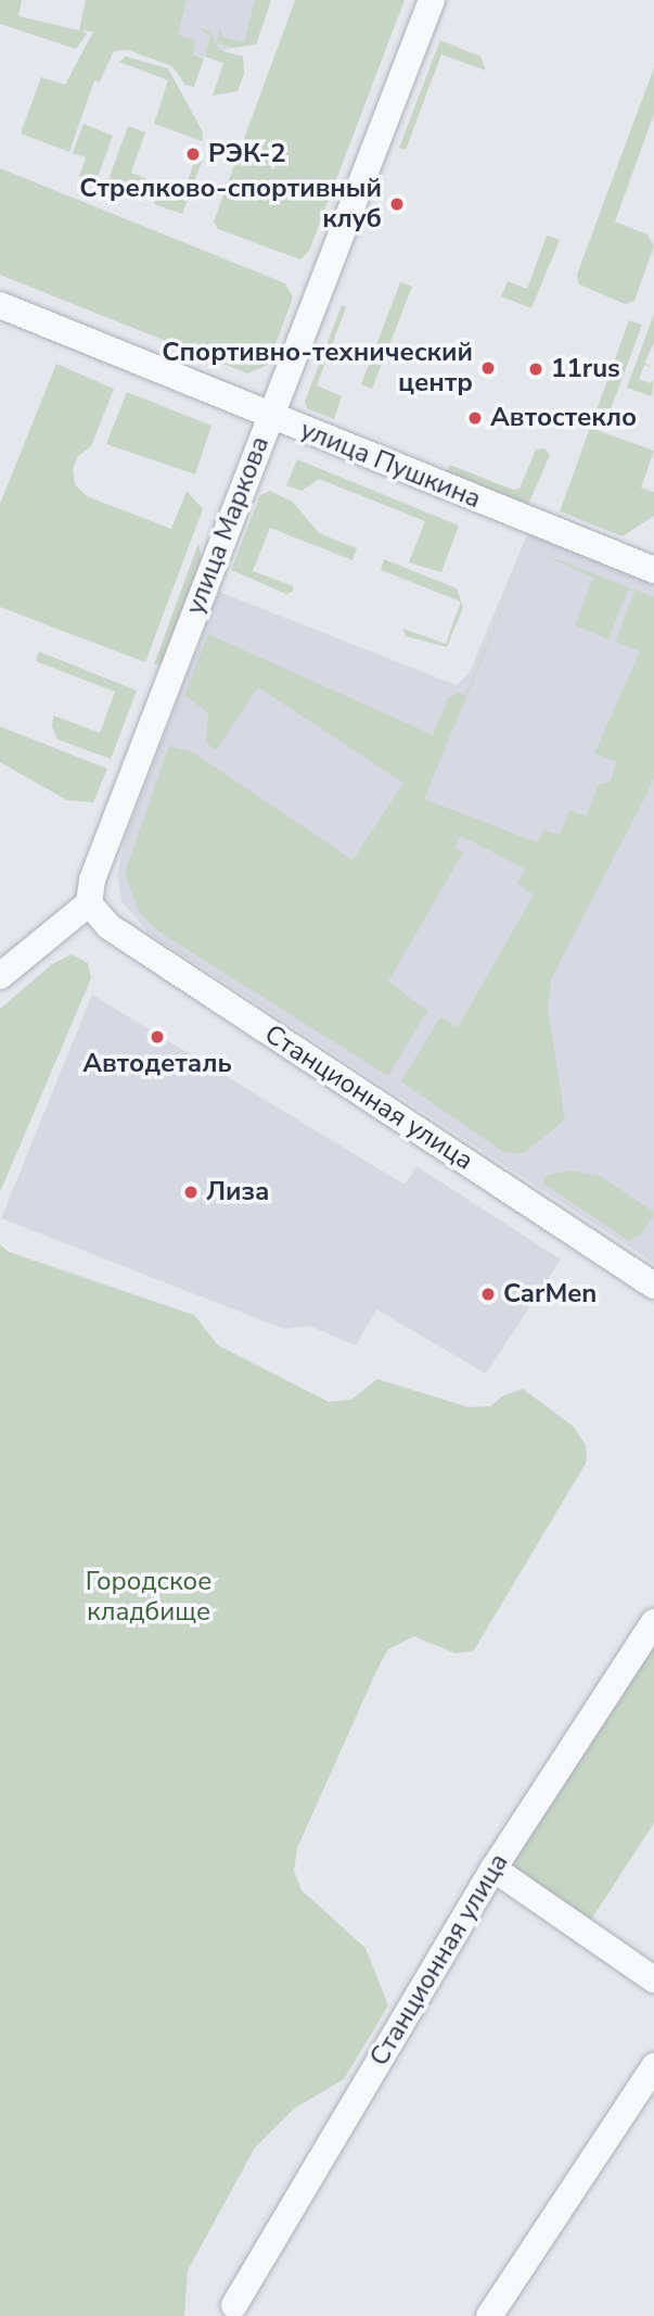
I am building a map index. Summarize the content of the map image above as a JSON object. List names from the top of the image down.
{
  "streets": {
    "street": ["улица Пушкина", "улица Маркова", "Станционная улица"]
  },
  "crossings": [
    ["улица Пушкина", "улица Маркова"],
    ["улица Маркова", "Станционная улица"]
  ],
  "parks": ["Городское кладбище"],
  "places": [
    "РЭК-2",
    "Стрелково-спортивный клуб",
    "Спортивно-технический центр",
    "11rus",
    "Автостекло",
    "Автодеталь",
    "Лиза",
    "CarMen"
  ]
}
